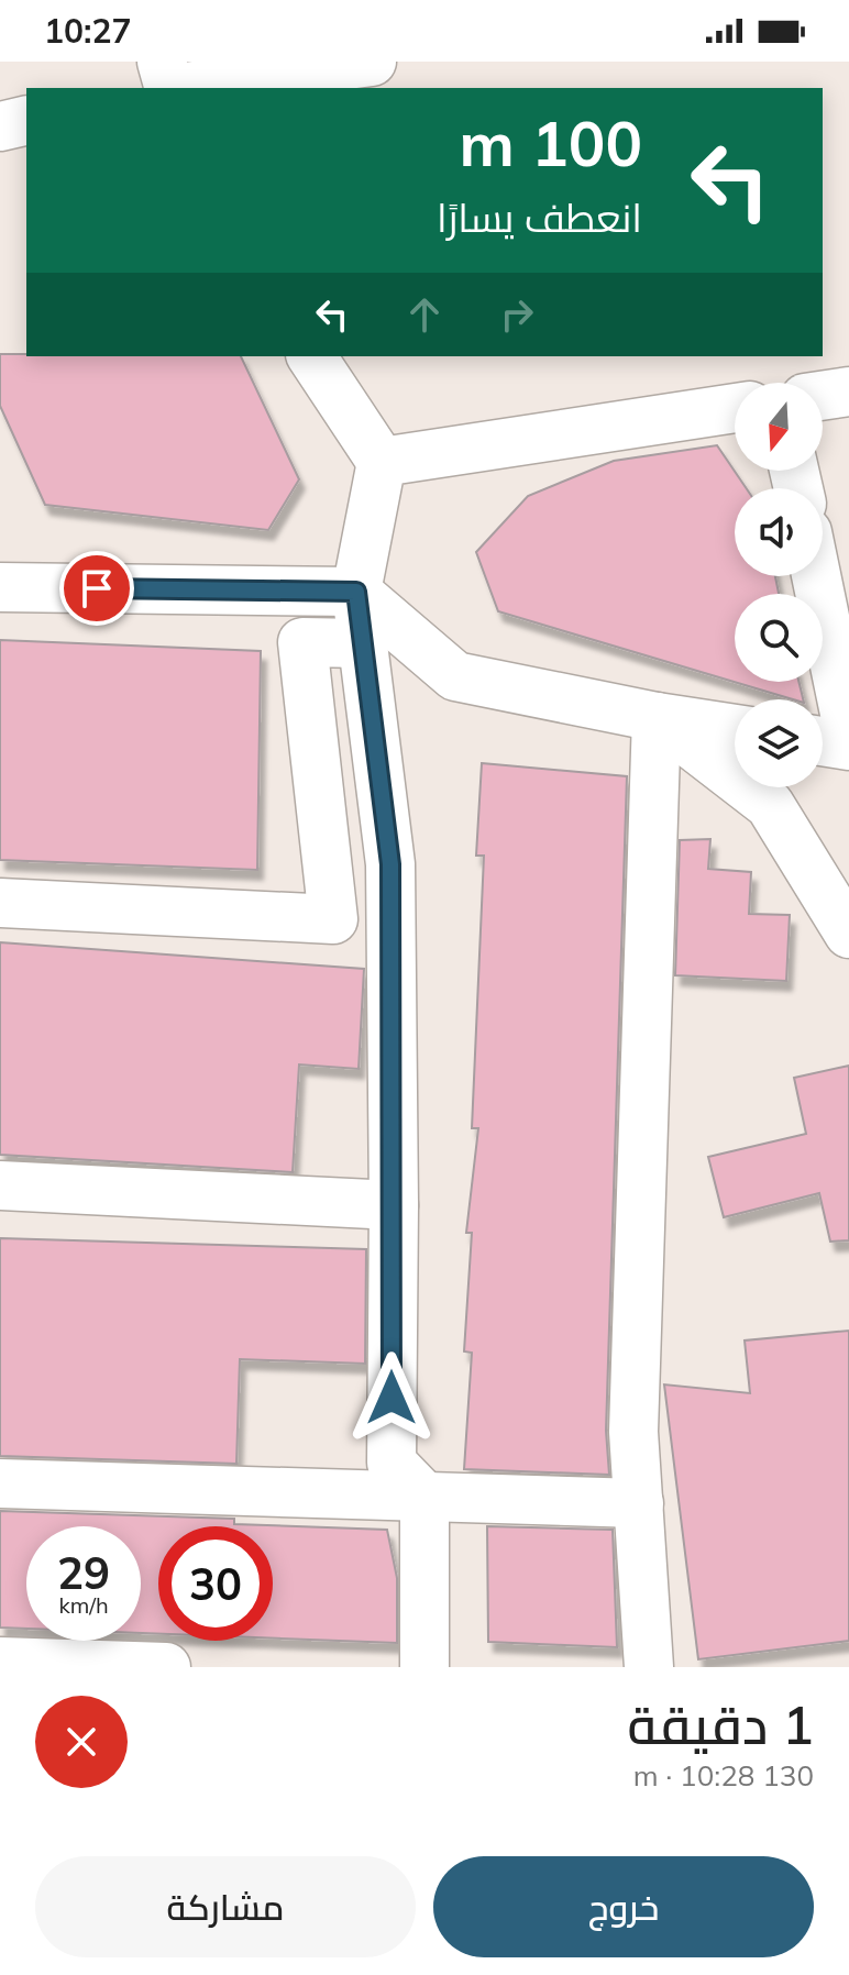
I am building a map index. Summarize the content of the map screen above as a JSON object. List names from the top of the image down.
{
  "north": "bottom",
  "page": {
    "status": "10:27",
    "turn": ["100 m", "انعطف يسارًا"],
    "speed": "29 km/h",
    "limit": "30",
    "heading": ["1 دقيقة", "130 m · 10:28"],
    "buttons": ["خروج", "مشاركة"]
  }
}
